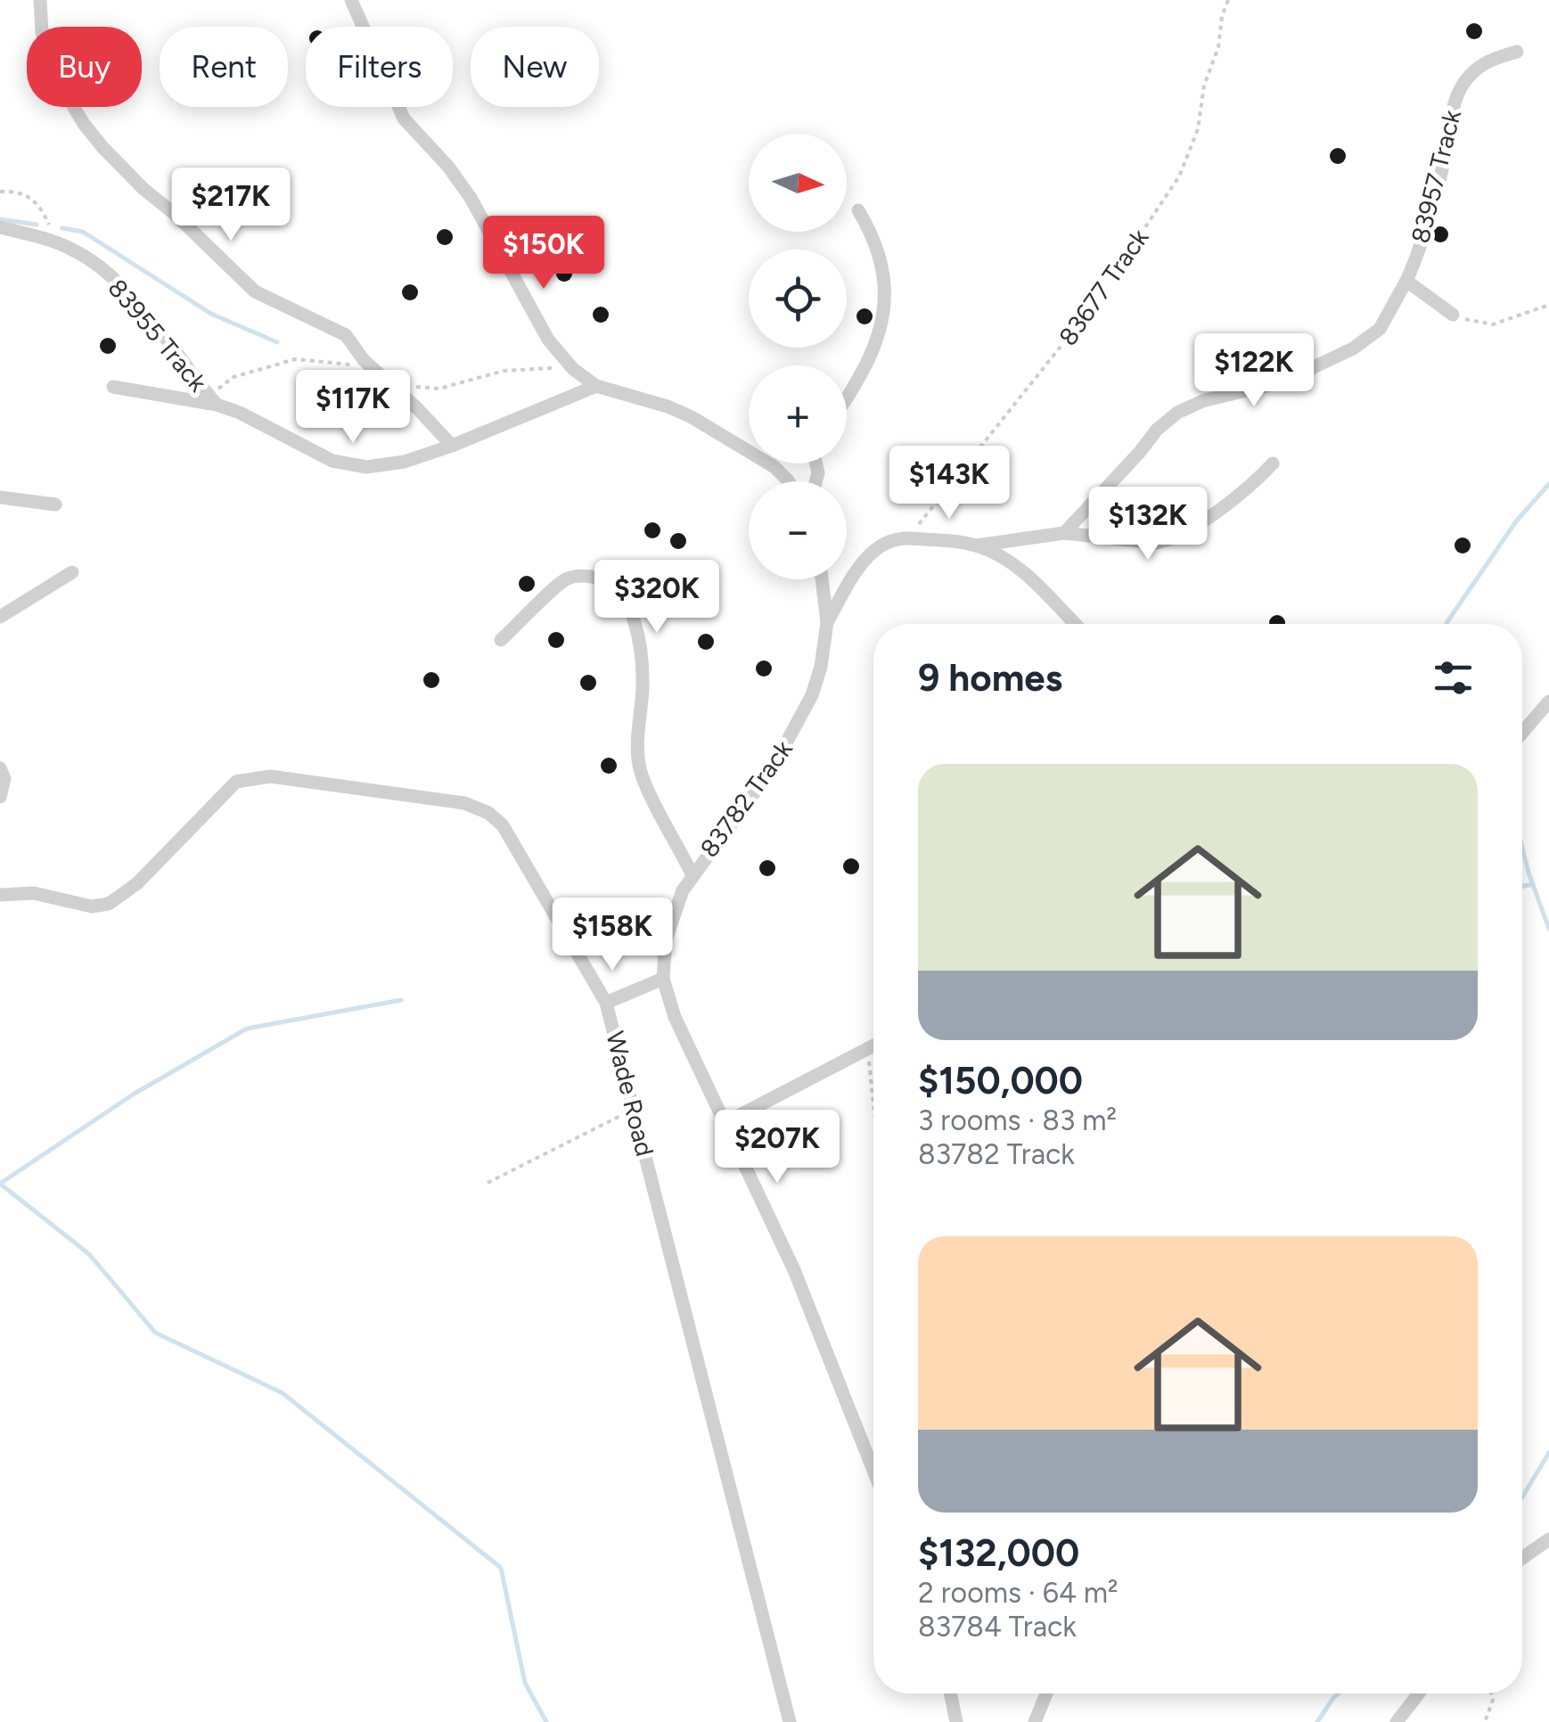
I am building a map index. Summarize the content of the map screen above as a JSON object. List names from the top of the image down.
{
  "streets": {
    "street": [
      "83957 Track",
      "83955 Track",
      "83782 Track",
      "Wade Road"
    ],
    "path": ["83677 Track"]
  },
  "north": "right",
  "page": {
    "chip": [
      "Buy",
      "Rent",
      "Filters",
      "New"
    ],
    "map_buttons": ["+", "−"],
    "price": [
      "$217K",
      "$150K",
      "$122K",
      "$117K",
      "$143K",
      "$132K",
      "$320K",
      "$158K",
      "$207K"
    ],
    "heading": "9 homes",
    "list": [
      {
        "name": "$150,000",
        "note": "3 rooms · 83 m² · 83782 Track"
      },
      {
        "name": "$132,000",
        "note": "2 rooms · 64 m² · 83784 Track"
      }
    ]
  }
}
